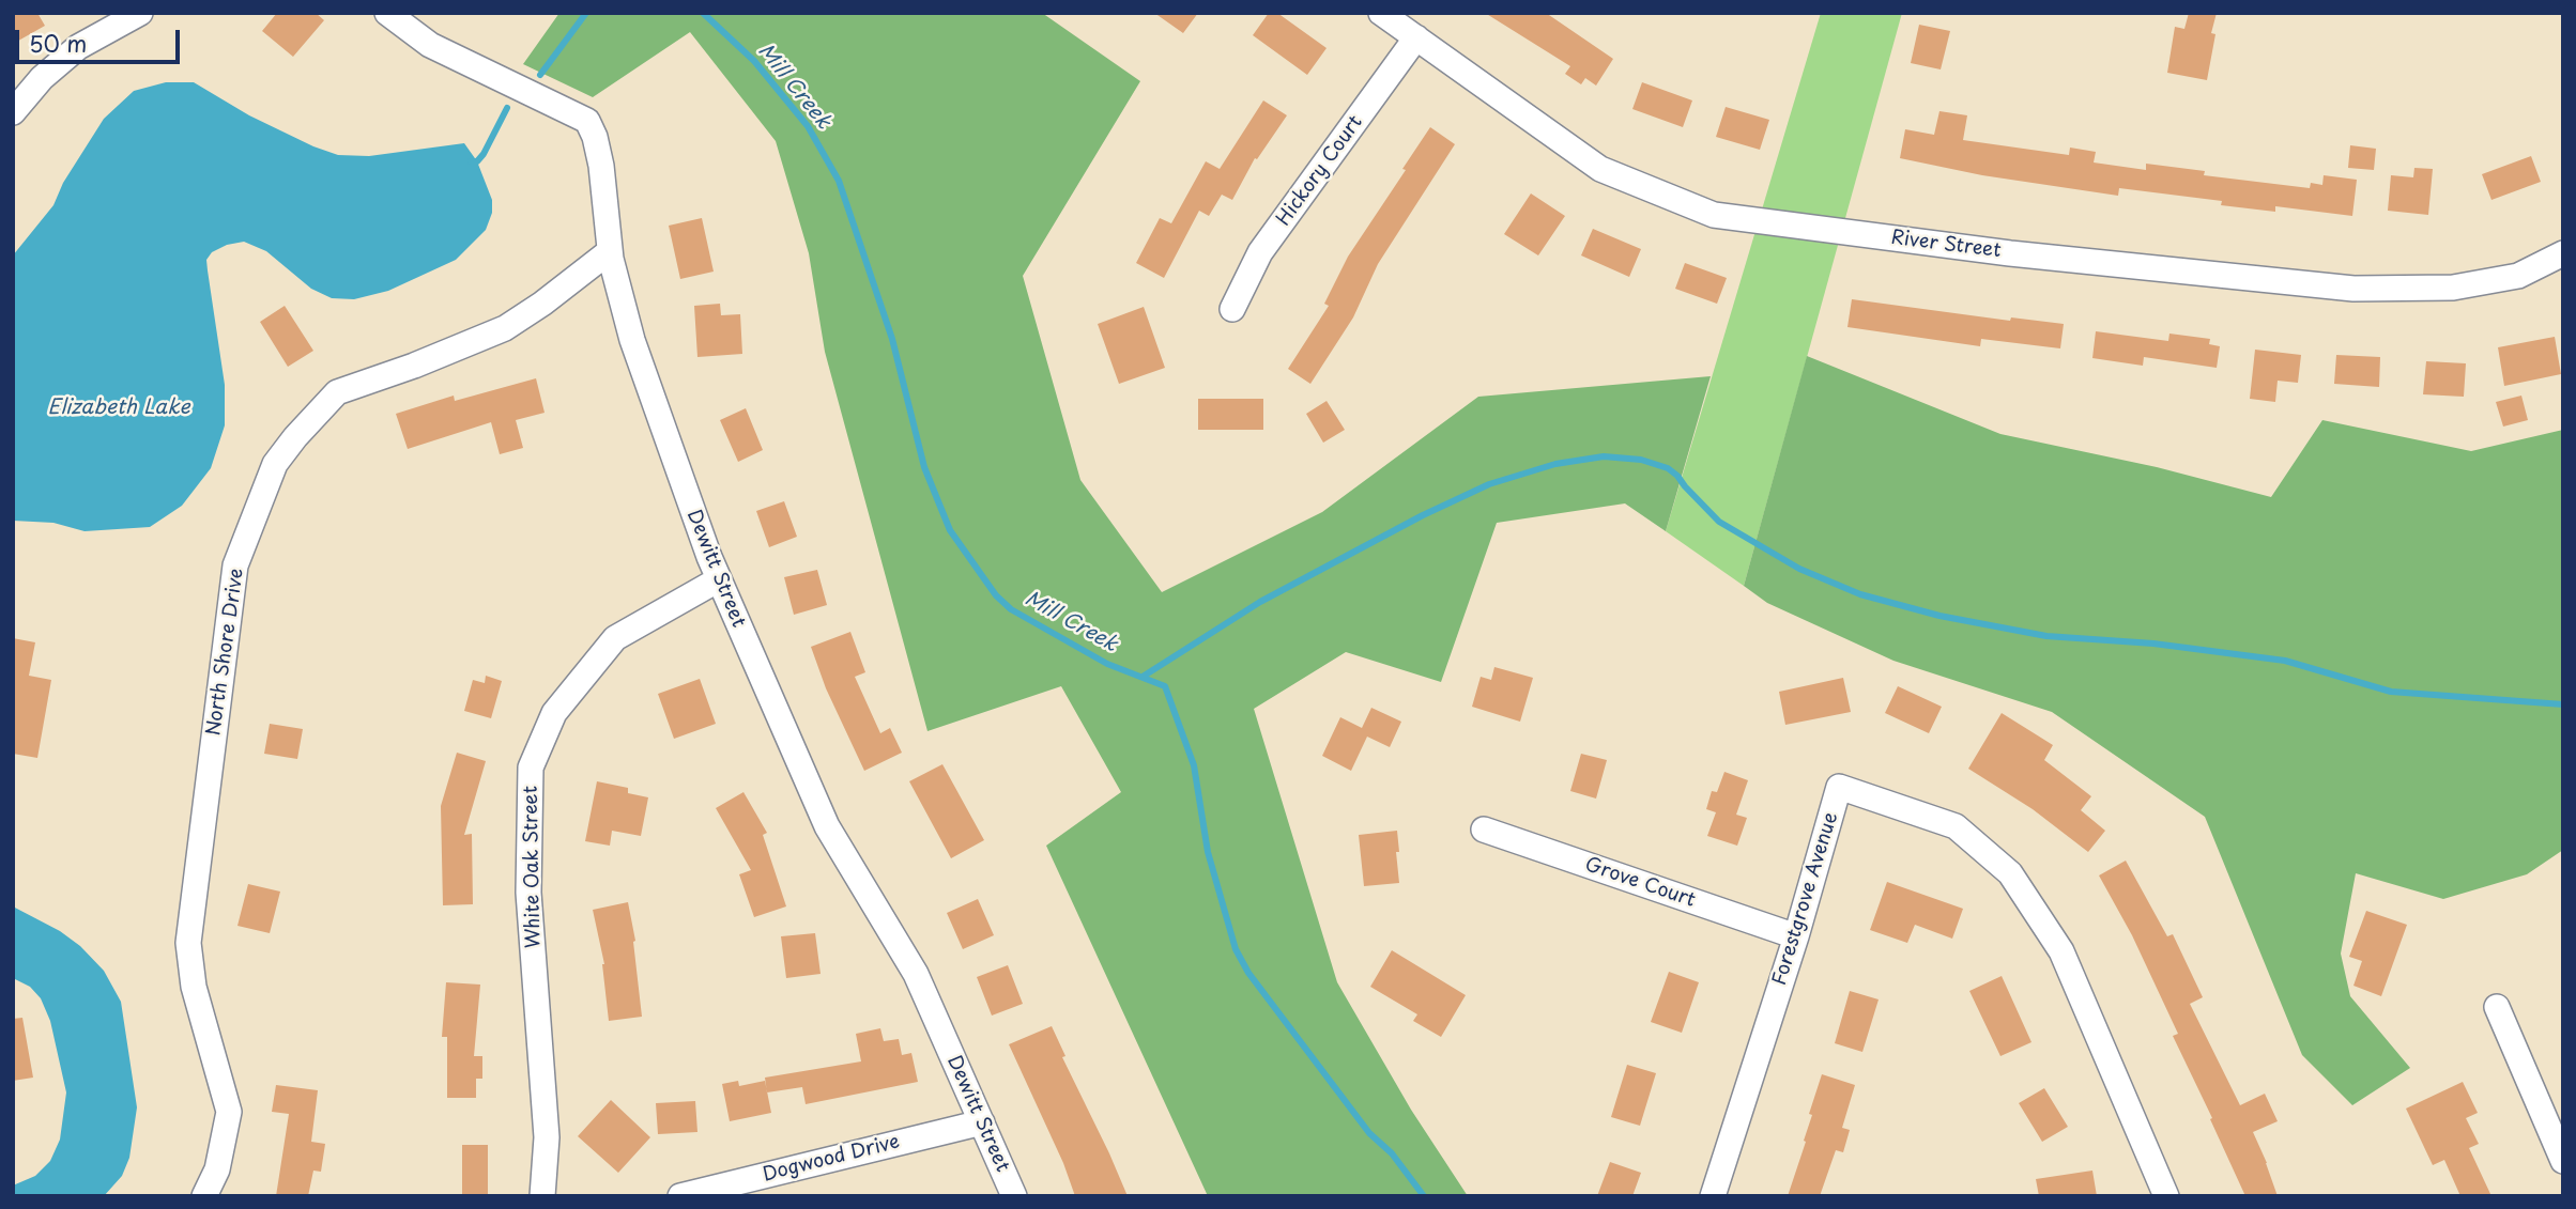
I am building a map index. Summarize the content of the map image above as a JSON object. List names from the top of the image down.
{
  "streets": {
    "street": [
      "Hickory Court",
      "River Street",
      "Dewitt Street",
      "North Shore Drive",
      "White Oak Street",
      "Grove Court",
      "Forestgrove Avenue",
      "Dogwood Drive"
    ]
  },
  "crossings": [
    ["Hickory Court", "River Street"],
    ["Dewitt Street", "North Shore Drive"],
    ["Dewitt Street", "White Oak Street"],
    ["Dewitt Street", "Dogwood Drive"],
    ["Grove Court", "Forestgrove Avenue"]
  ],
  "water": ["Mill Creek", "Elizabeth Lake"],
  "scale_bar": "50 m"
}
